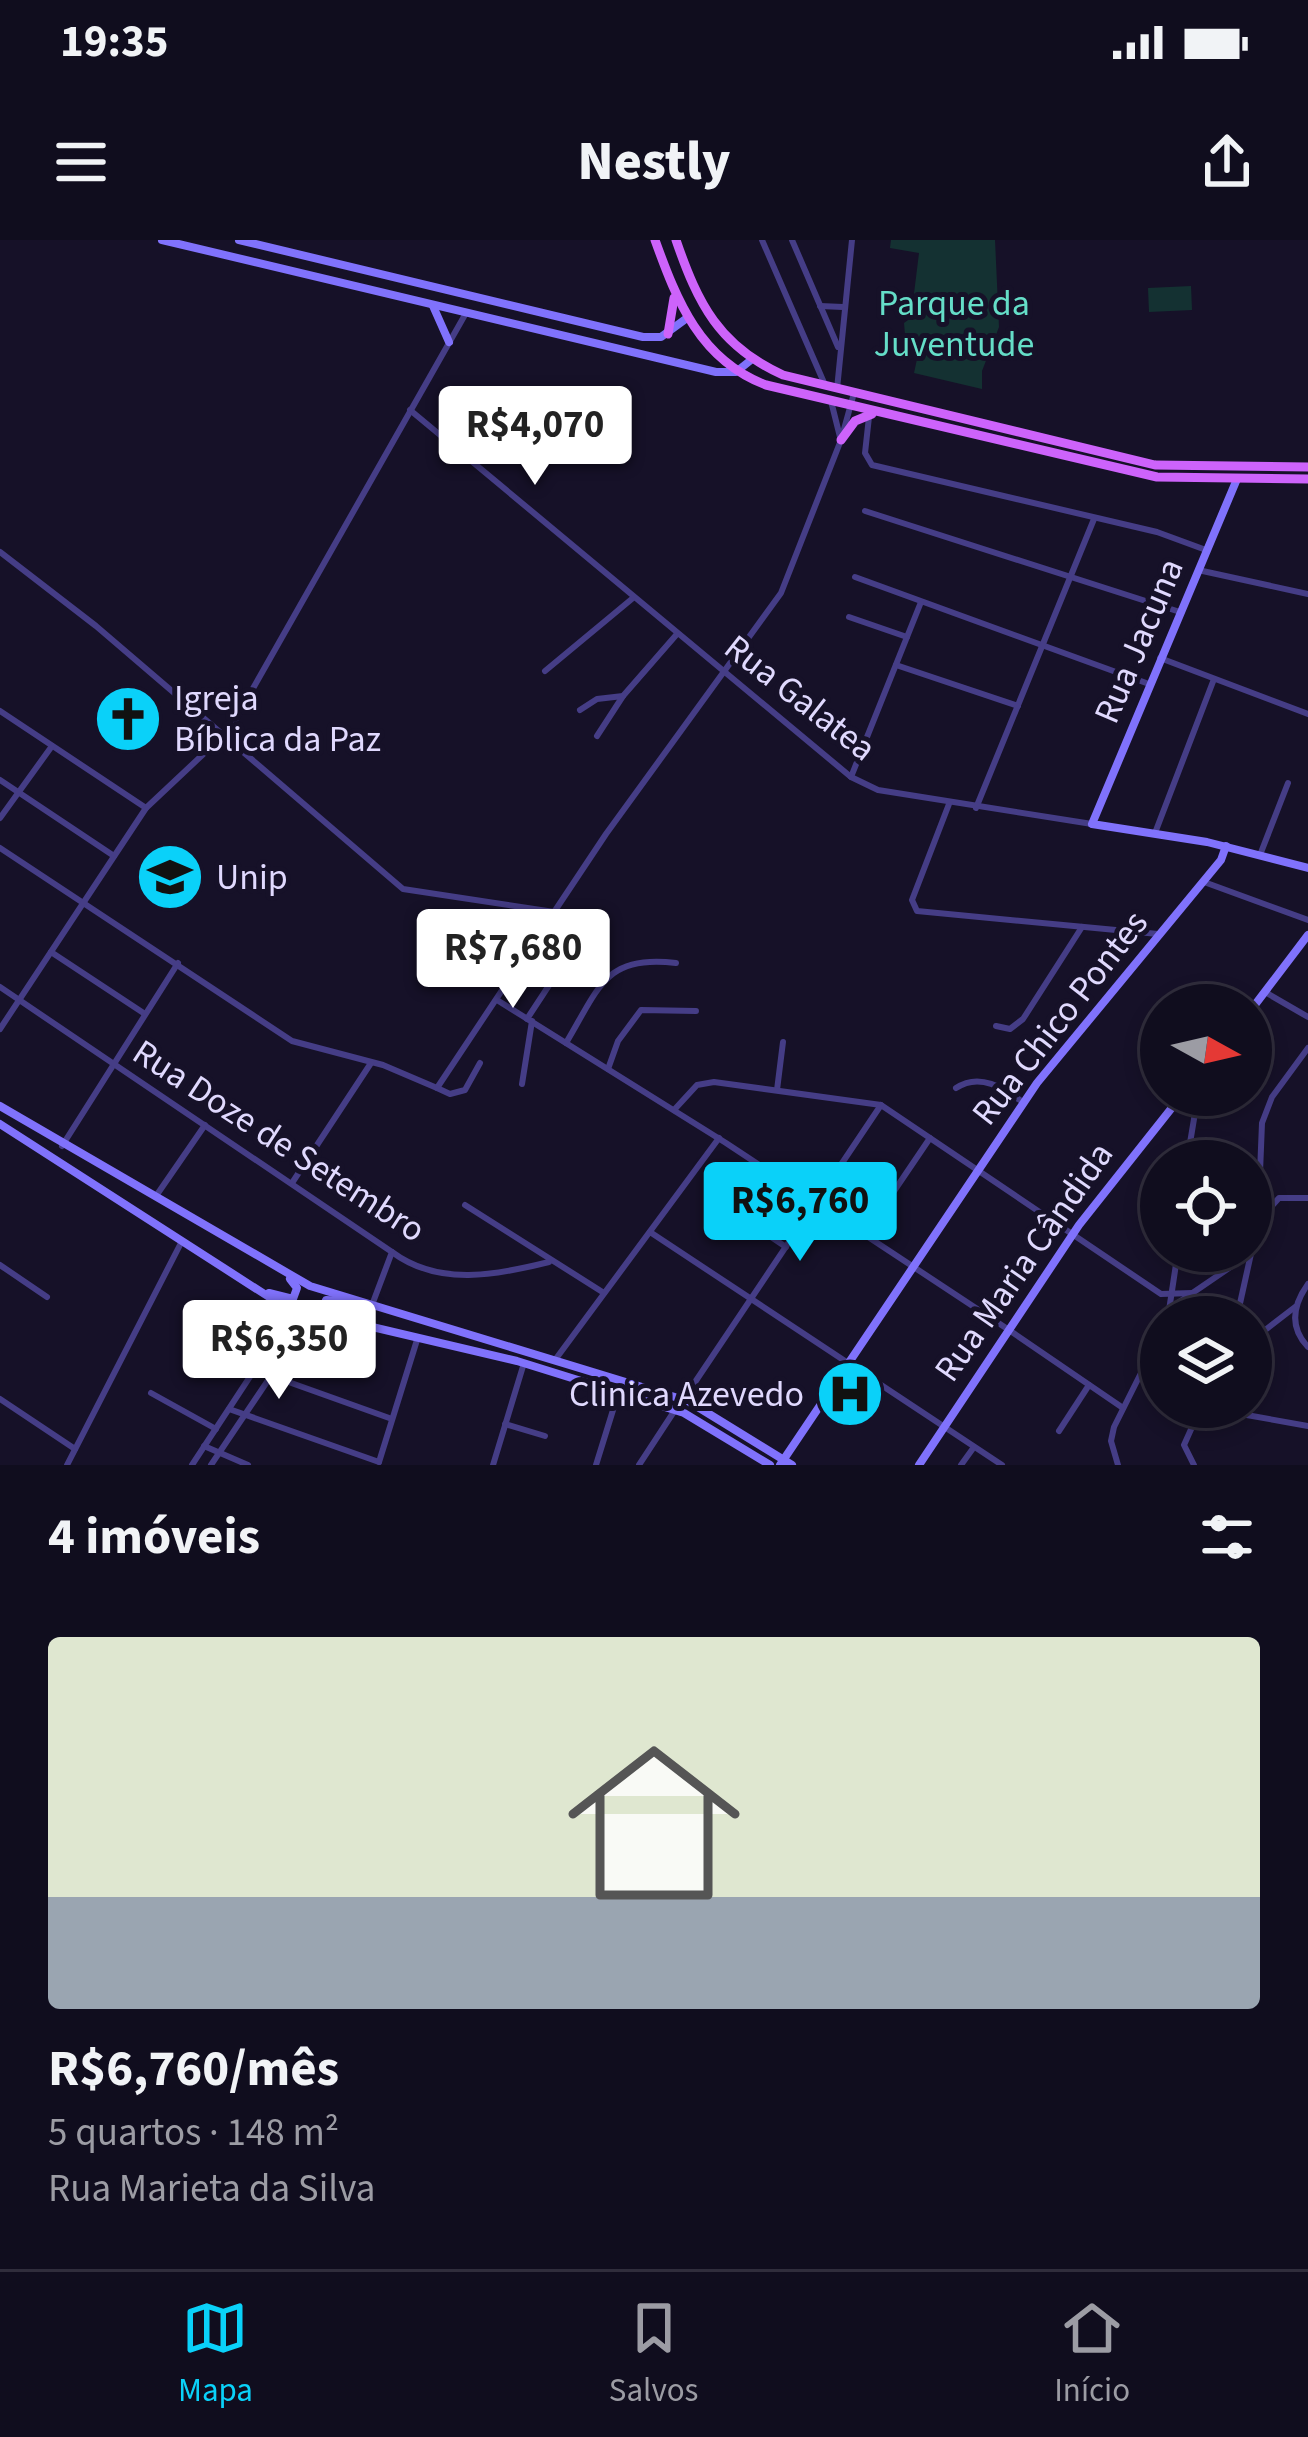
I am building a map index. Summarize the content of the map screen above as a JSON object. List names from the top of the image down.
{
  "streets": {
    "main road": [
      "Rua Jacuna",
      "Rua Galatea",
      "Rua Chico Pontes",
      "Rua Maria Cândida"
    ],
    "street": ["Rua Doze de Setembro"]
  },
  "crossings": [
    ["Rua Jacuna", "Rua Galatea"],
    ["Rua Galatea", "Rua Chico Pontes"]
  ],
  "parks": ["Parque da Juventude"],
  "places": {
    "church": ["Igreja Bíblica da Paz"],
    "school or university": ["Unip"],
    "hospital": ["Clinica Azevedo"]
  },
  "north": "right",
  "page": {
    "status": "19:35",
    "header": "Nestly",
    "price": [
      "R$4,070",
      "R$7,680",
      "R$6,760",
      "R$6,350"
    ],
    "heading": "4 imóveis",
    "list": [
      {
        "name": "R$6,760/mês",
        "note": "5 quartos · 148 m² · Rua Marieta da Silva"
      }
    ],
    "tabs": ["Mapa", "Salvos", "Início"]
  }
}
